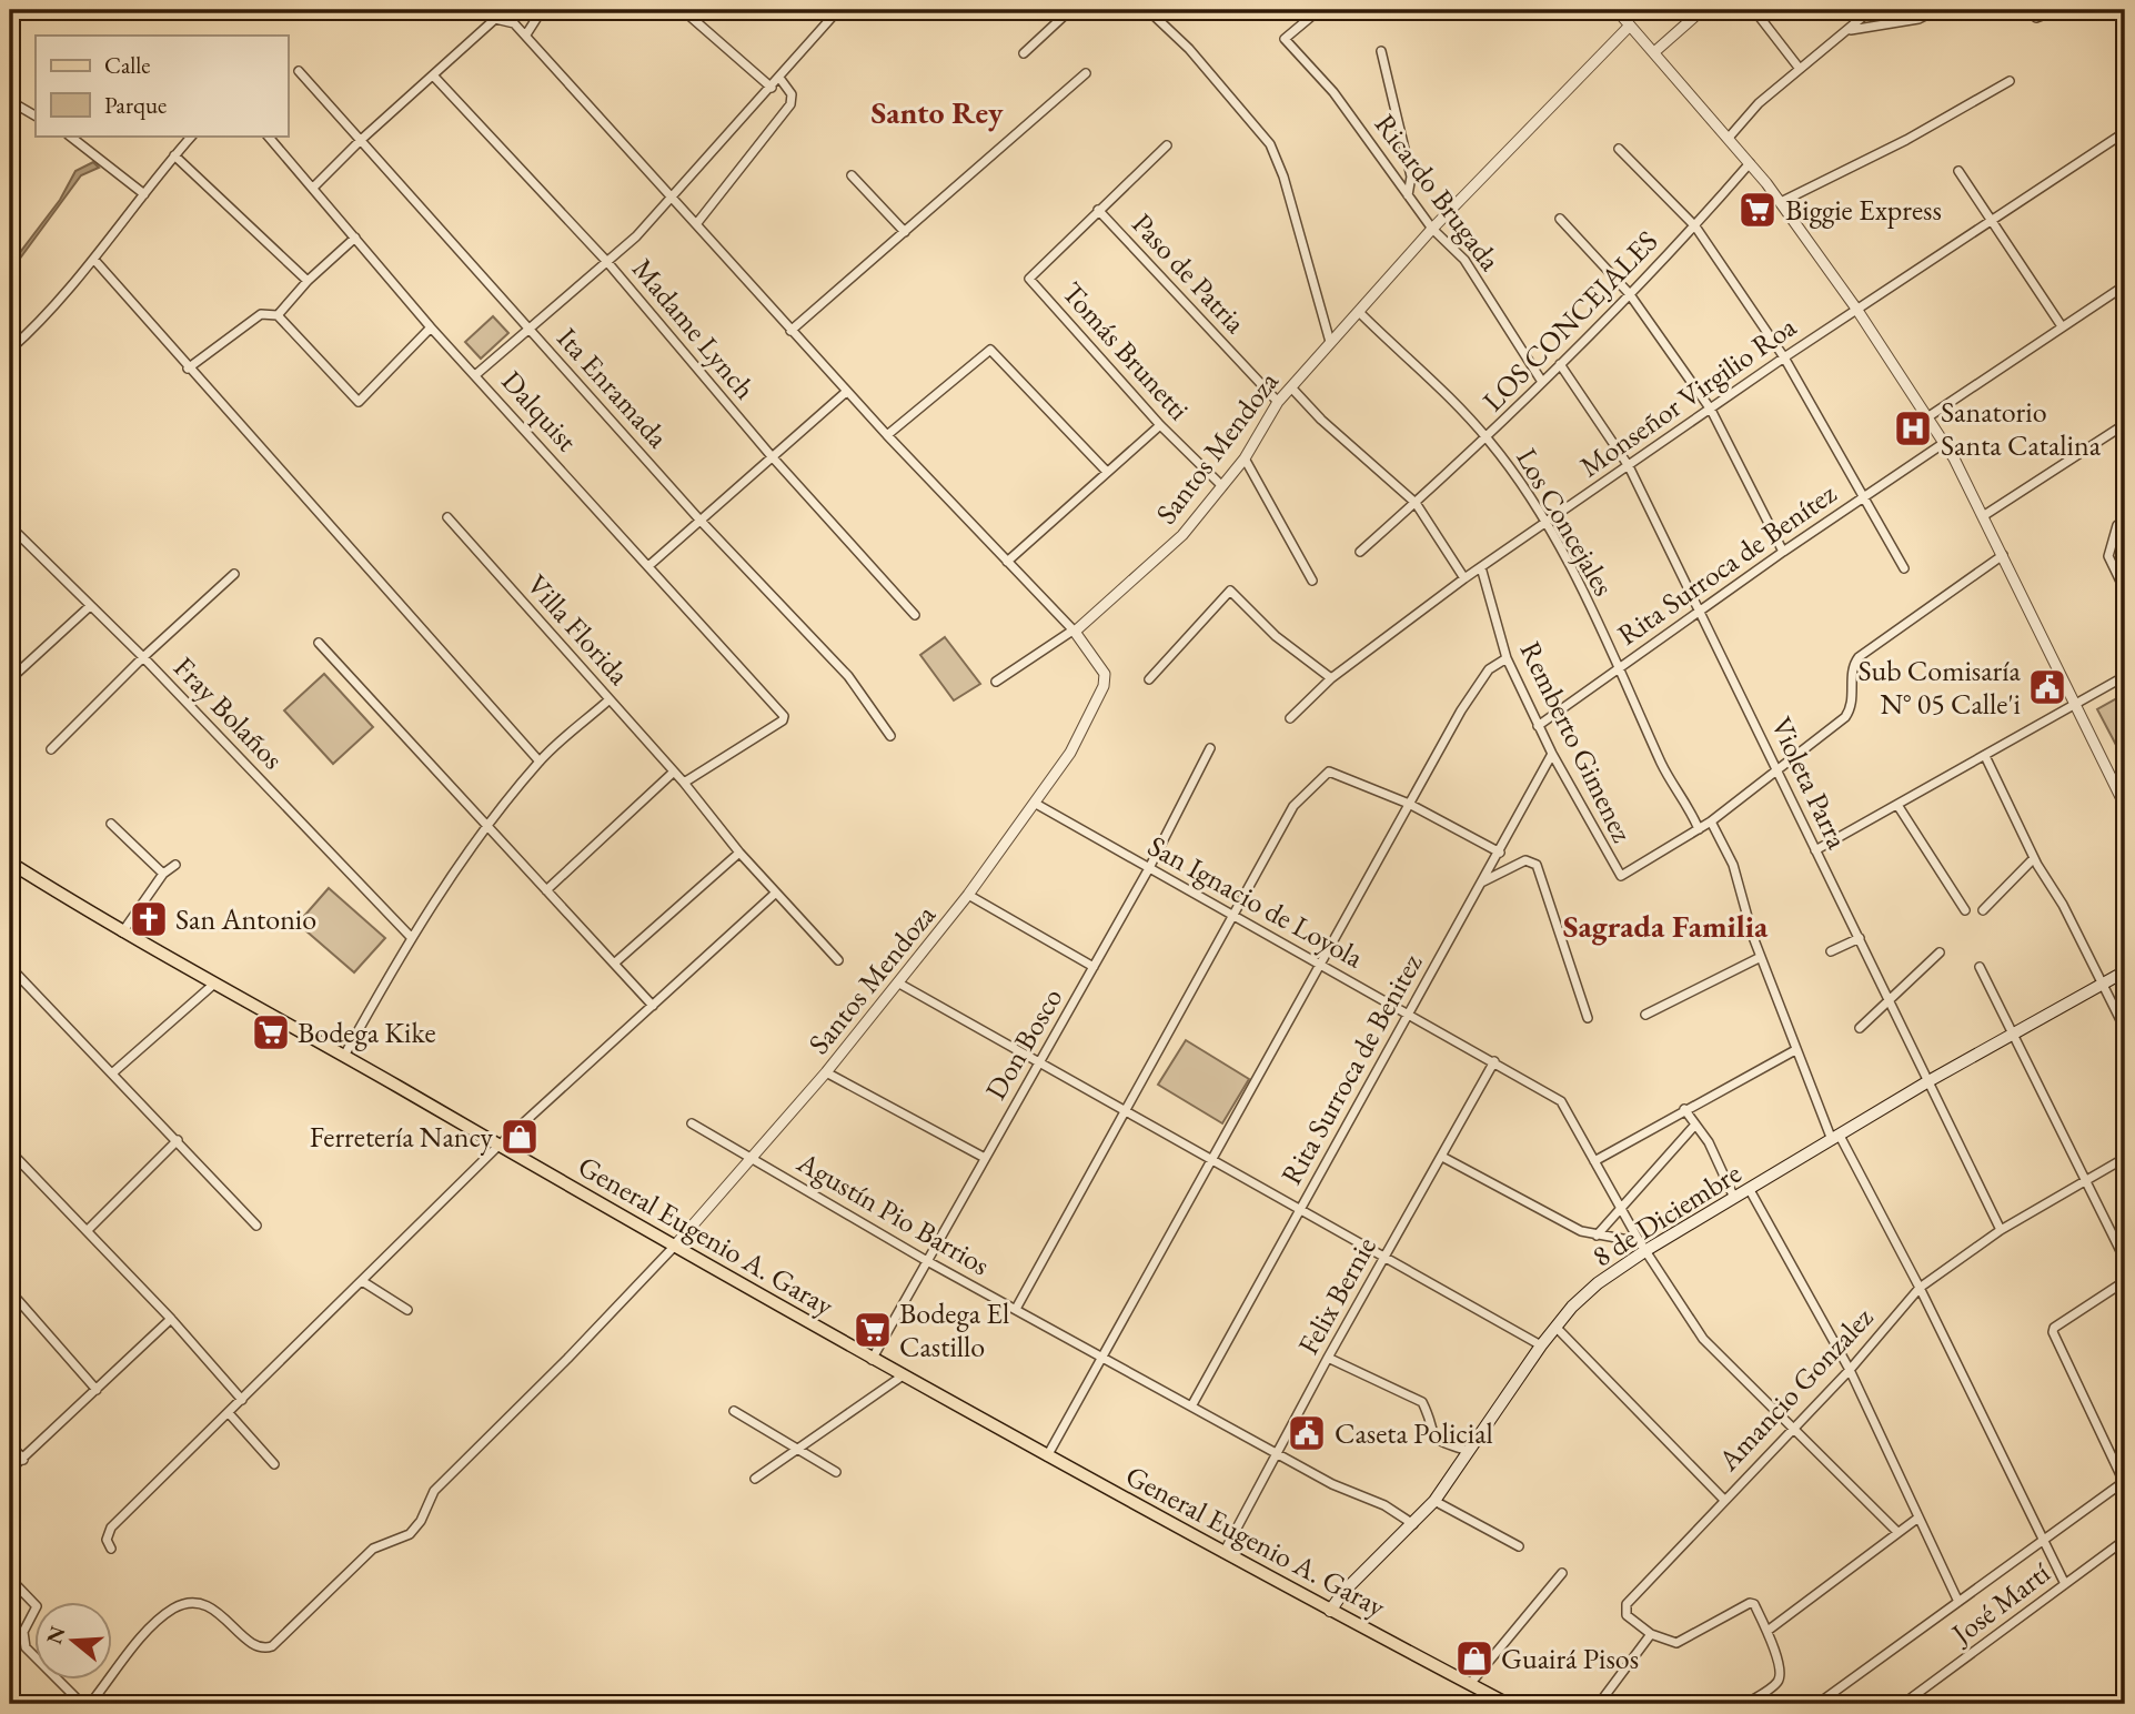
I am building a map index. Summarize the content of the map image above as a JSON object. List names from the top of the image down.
{
  "streets": {
    "main road": ["8 de Diciembre", "General Eugenio A. Garay"],
    "street": [
      "Ricardo Brugada",
      "Paso de Patria",
      "LOS CONCEJALES",
      "Madame Lynch",
      "Tomás Brunetti",
      "Ita Enramada",
      "Monseñor Virgilio Roa",
      "Dalquist",
      "Santos Mendoza",
      "Los Concejales",
      "Rita Surroca de Benítez",
      "Villa Florida",
      "Fray Bolaños",
      "Remberto Gimenez",
      "Violeta Parra",
      "San Ignacio de Loyola",
      "Don Bosco",
      "Rita Surroca de Benitez",
      "Agustín Pio Barrios",
      "Felix Bernie",
      "Amancio Gonzalez",
      "José Martí"
    ]
  },
  "crossings": [
    ["Ricardo Brugada", "LOS CONCEJALES"],
    ["Ricardo Brugada", "Santos Mendoza"],
    ["Paso de Patria", "Tomás Brunetti"],
    ["Paso de Patria", "Santos Mendoza"],
    ["LOS CONCEJALES", "Los Concejales"],
    ["LOS CONCEJALES", "Violeta Parra"],
    ["Tomás Brunetti", "Santos Mendoza"],
    ["Monseñor Virgilio Roa", "Los Concejales"],
    ["Monseñor Virgilio Roa", "Remberto Gimenez"],
    ["Monseñor Virgilio Roa", "Violeta Parra"],
    ["Dalquist", "Villa Florida"],
    ["Santos Mendoza", "Los Concejales"],
    ["Santos Mendoza", "San Ignacio de Loyola"],
    ["Santos Mendoza", "Agustín Pio Barrios"],
    ["Santos Mendoza", "General Eugenio A. Garay"],
    ["Los Concejales", "Rita Surroca de Benítez"],
    ["Los Concejales", "Remberto Gimenez"],
    ["Rita Surroca de Benítez", "Remberto Gimenez"],
    ["Rita Surroca de Benítez", "Violeta Parra"],
    ["Remberto Gimenez", "Violeta Parra"],
    ["Remberto Gimenez", "Rita Surroca de Benitez"],
    ["Violeta Parra", "8 de Diciembre"],
    ["Violeta Parra", "Amancio Gonzalez"],
    ["San Ignacio de Loyola", "Don Bosco"],
    ["San Ignacio de Loyola", "Rita Surroca de Benitez"],
    ["San Ignacio de Loyola", "8 de Diciembre"],
    ["San Ignacio de Loyola", "Felix Bernie"],
    ["San Ignacio de Loyola", "Amancio Gonzalez"],
    ["Don Bosco", "Agustín Pio Barrios"],
    ["Don Bosco", "General Eugenio A. Garay"],
    ["Rita Surroca de Benitez", "Agustín Pio Barrios"],
    ["Agustín Pio Barrios", "8 de Diciembre"],
    ["Agustín Pio Barrios", "Felix Bernie"],
    ["8 de Diciembre", "General Eugenio A. Garay"],
    ["General Eugenio A. Garay", "Felix Bernie"]
  ],
  "districts": ["Santo Rey", "Sagrada Familia"],
  "places": {
    "supermarket": ["Biggie Express", "Bodega Kike", "Bodega El Castillo"],
    "hospital": ["Sanatorio Santa Catalina"],
    "public building": ["Sub Comisaría N° 05 Calle'i", "Caseta Policial"],
    "church": ["San Antonio"],
    "shop": ["Ferretería Nancy", "Guairá Pisos"]
  },
  "legend": ["Calle", "Parque"],
  "north": "left"
}
